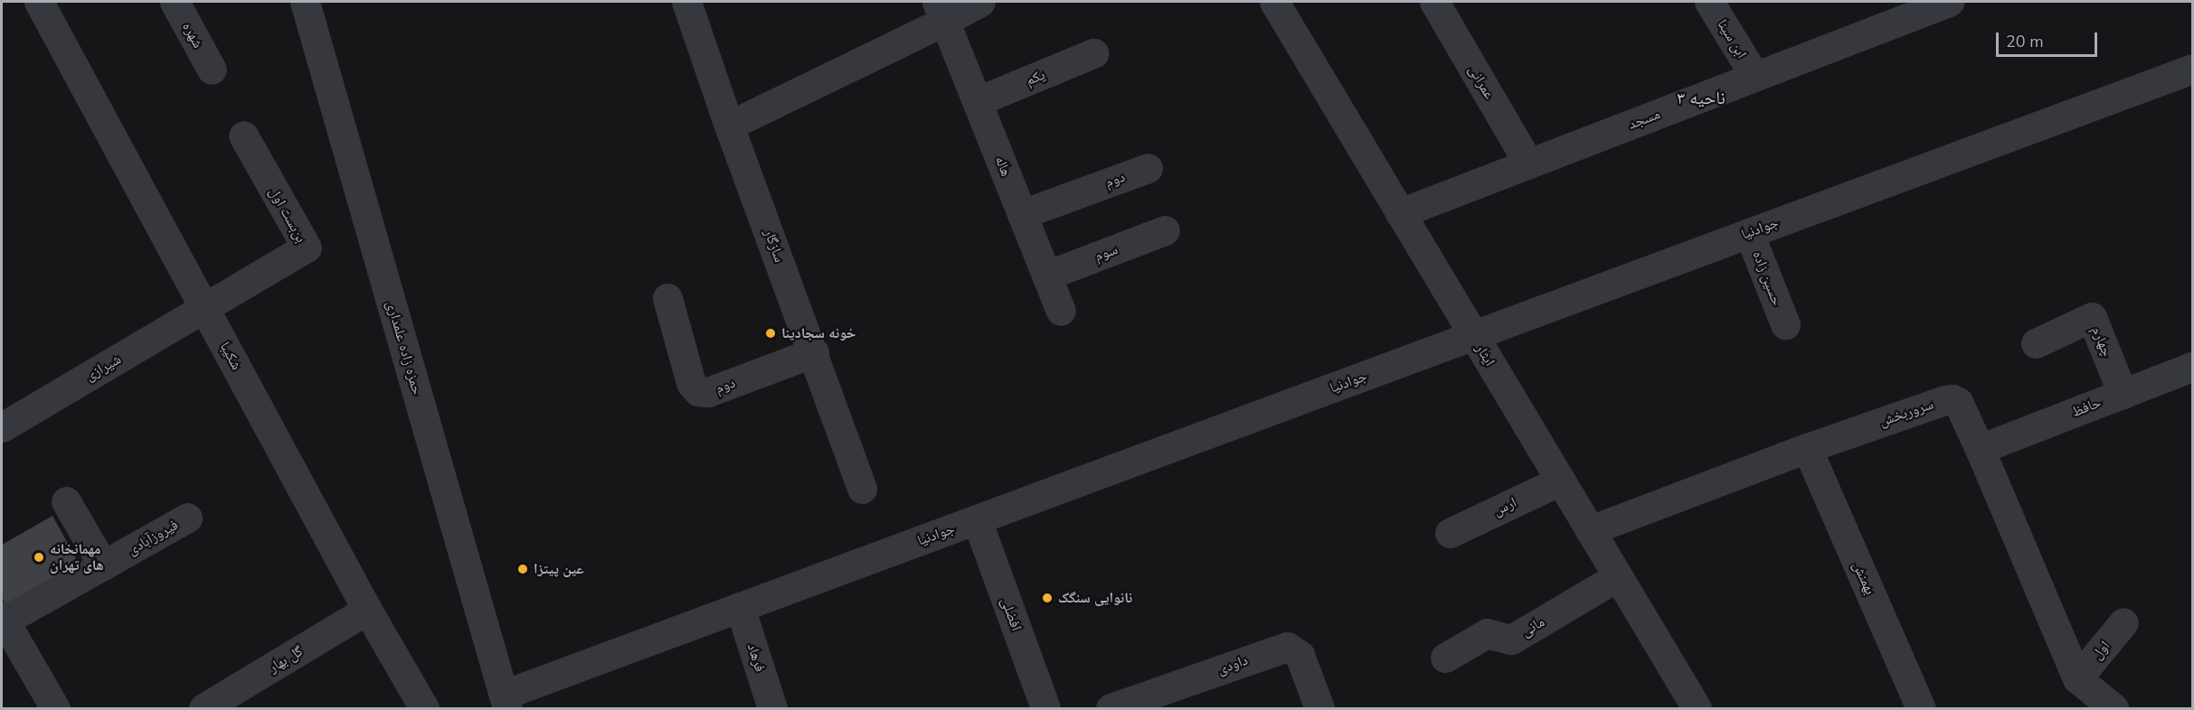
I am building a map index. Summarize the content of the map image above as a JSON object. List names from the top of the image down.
{
  "streets": {
    "street": [
      "شهره",
      "ابن سینا",
      "یکم",
      "عمرانی",
      "مسجد",
      "هاله",
      "دوم",
      "بن‌بست اول",
      "جوادنیا",
      "سازگار",
      "سوم",
      "حسین زاده",
      "چهارم",
      "حمزه زاده علمداری",
      "ایثار",
      "شکیبا",
      "شیرازی",
      "حافظ",
      "سروربخش",
      "ارس",
      "فیروزآبادی",
      "بهمنش",
      "افضلی",
      "مانی",
      "اول",
      "فرهاد",
      "گل بهار",
      "داودی"
    ]
  },
  "crossings": [
    ["ابن سینا", "مسجد"],
    ["یکم", "هاله"],
    ["عمرانی", "مسجد"],
    ["مسجد", "ایثار"],
    ["هاله", "دوم"],
    ["هاله", "سوم"],
    ["دوم", "سازگار"],
    ["بن‌بست اول", "شکیبا"],
    ["بن‌بست اول", "شیرازی"],
    ["جوادنیا", "حسین زاده"],
    ["جوادنیا", "حمزه زاده علمداری"],
    ["جوادنیا", "ایثار"],
    ["جوادنیا", "افضلی"],
    ["جوادنیا", "فرهاد"],
    ["چهارم", "حافظ"],
    ["ایثار", "سروربخش"],
    ["ایثار", "ارس"],
    ["ایثار", "مانی"],
    ["شکیبا", "شیرازی"],
    ["شکیبا", "گل بهار"],
    ["حافظ", "سروربخش"],
    ["سروربخش", "بهمنش"],
    ["سروربخش", "اول"]
  ],
  "districts": ["ناحیه ۳"],
  "places": [
    "خونه سجادینا",
    "مهمانخانه های تهران",
    "عین پیتزا",
    "نانوایی سنگک"
  ],
  "scale_bar": "20 m"
}
